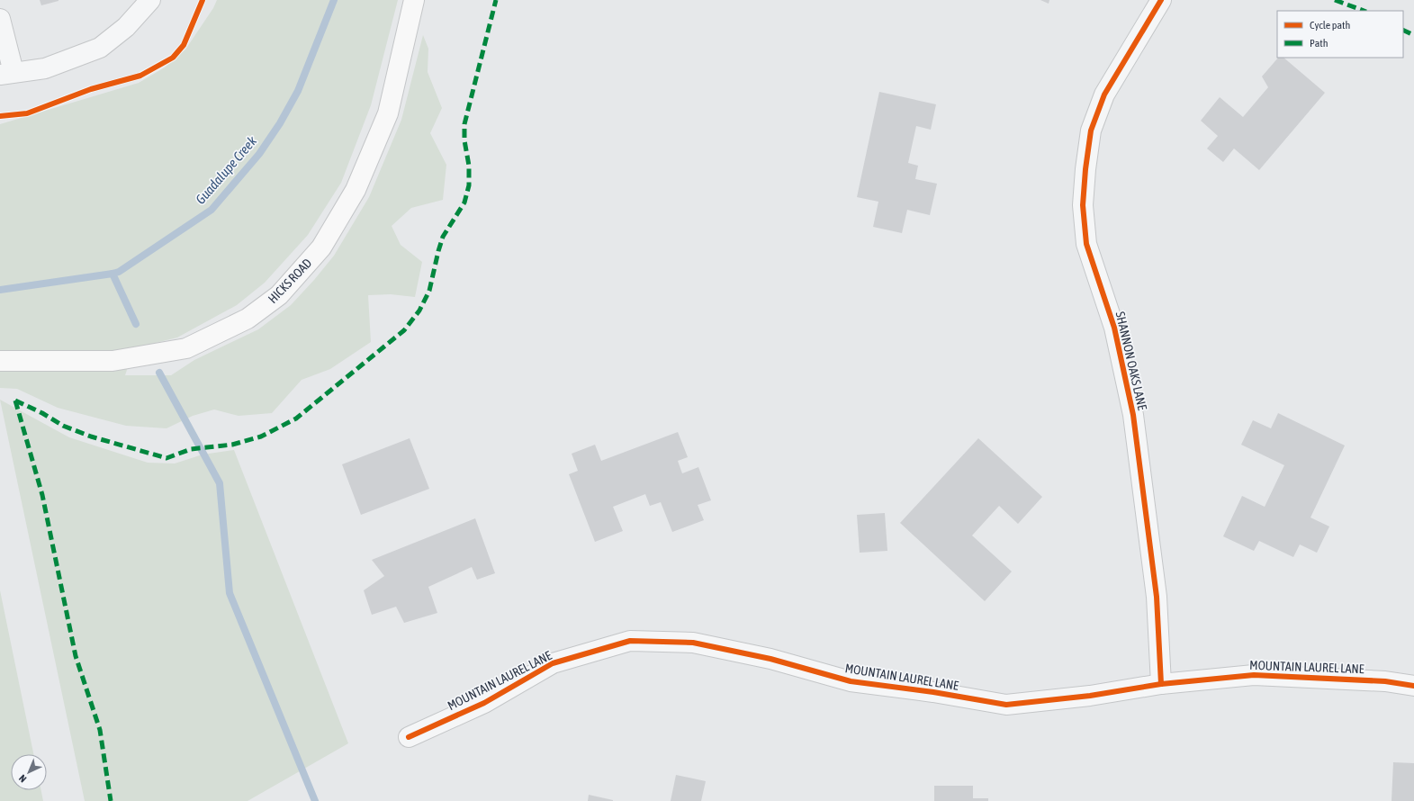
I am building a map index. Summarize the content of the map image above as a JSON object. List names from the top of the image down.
{
  "streets": {
    "street": ["HICKS ROAD", "SHANNON OAKS LANE", "MOUNTAIN LAUREL LANE"]
  },
  "crossings": [
    ["SHANNON OAKS LANE", "MOUNTAIN LAUREL LANE"]
  ],
  "water": ["Guadalupe Creek"],
  "legend": ["Cycle path", "Path"],
  "north": "bottom left"
}
